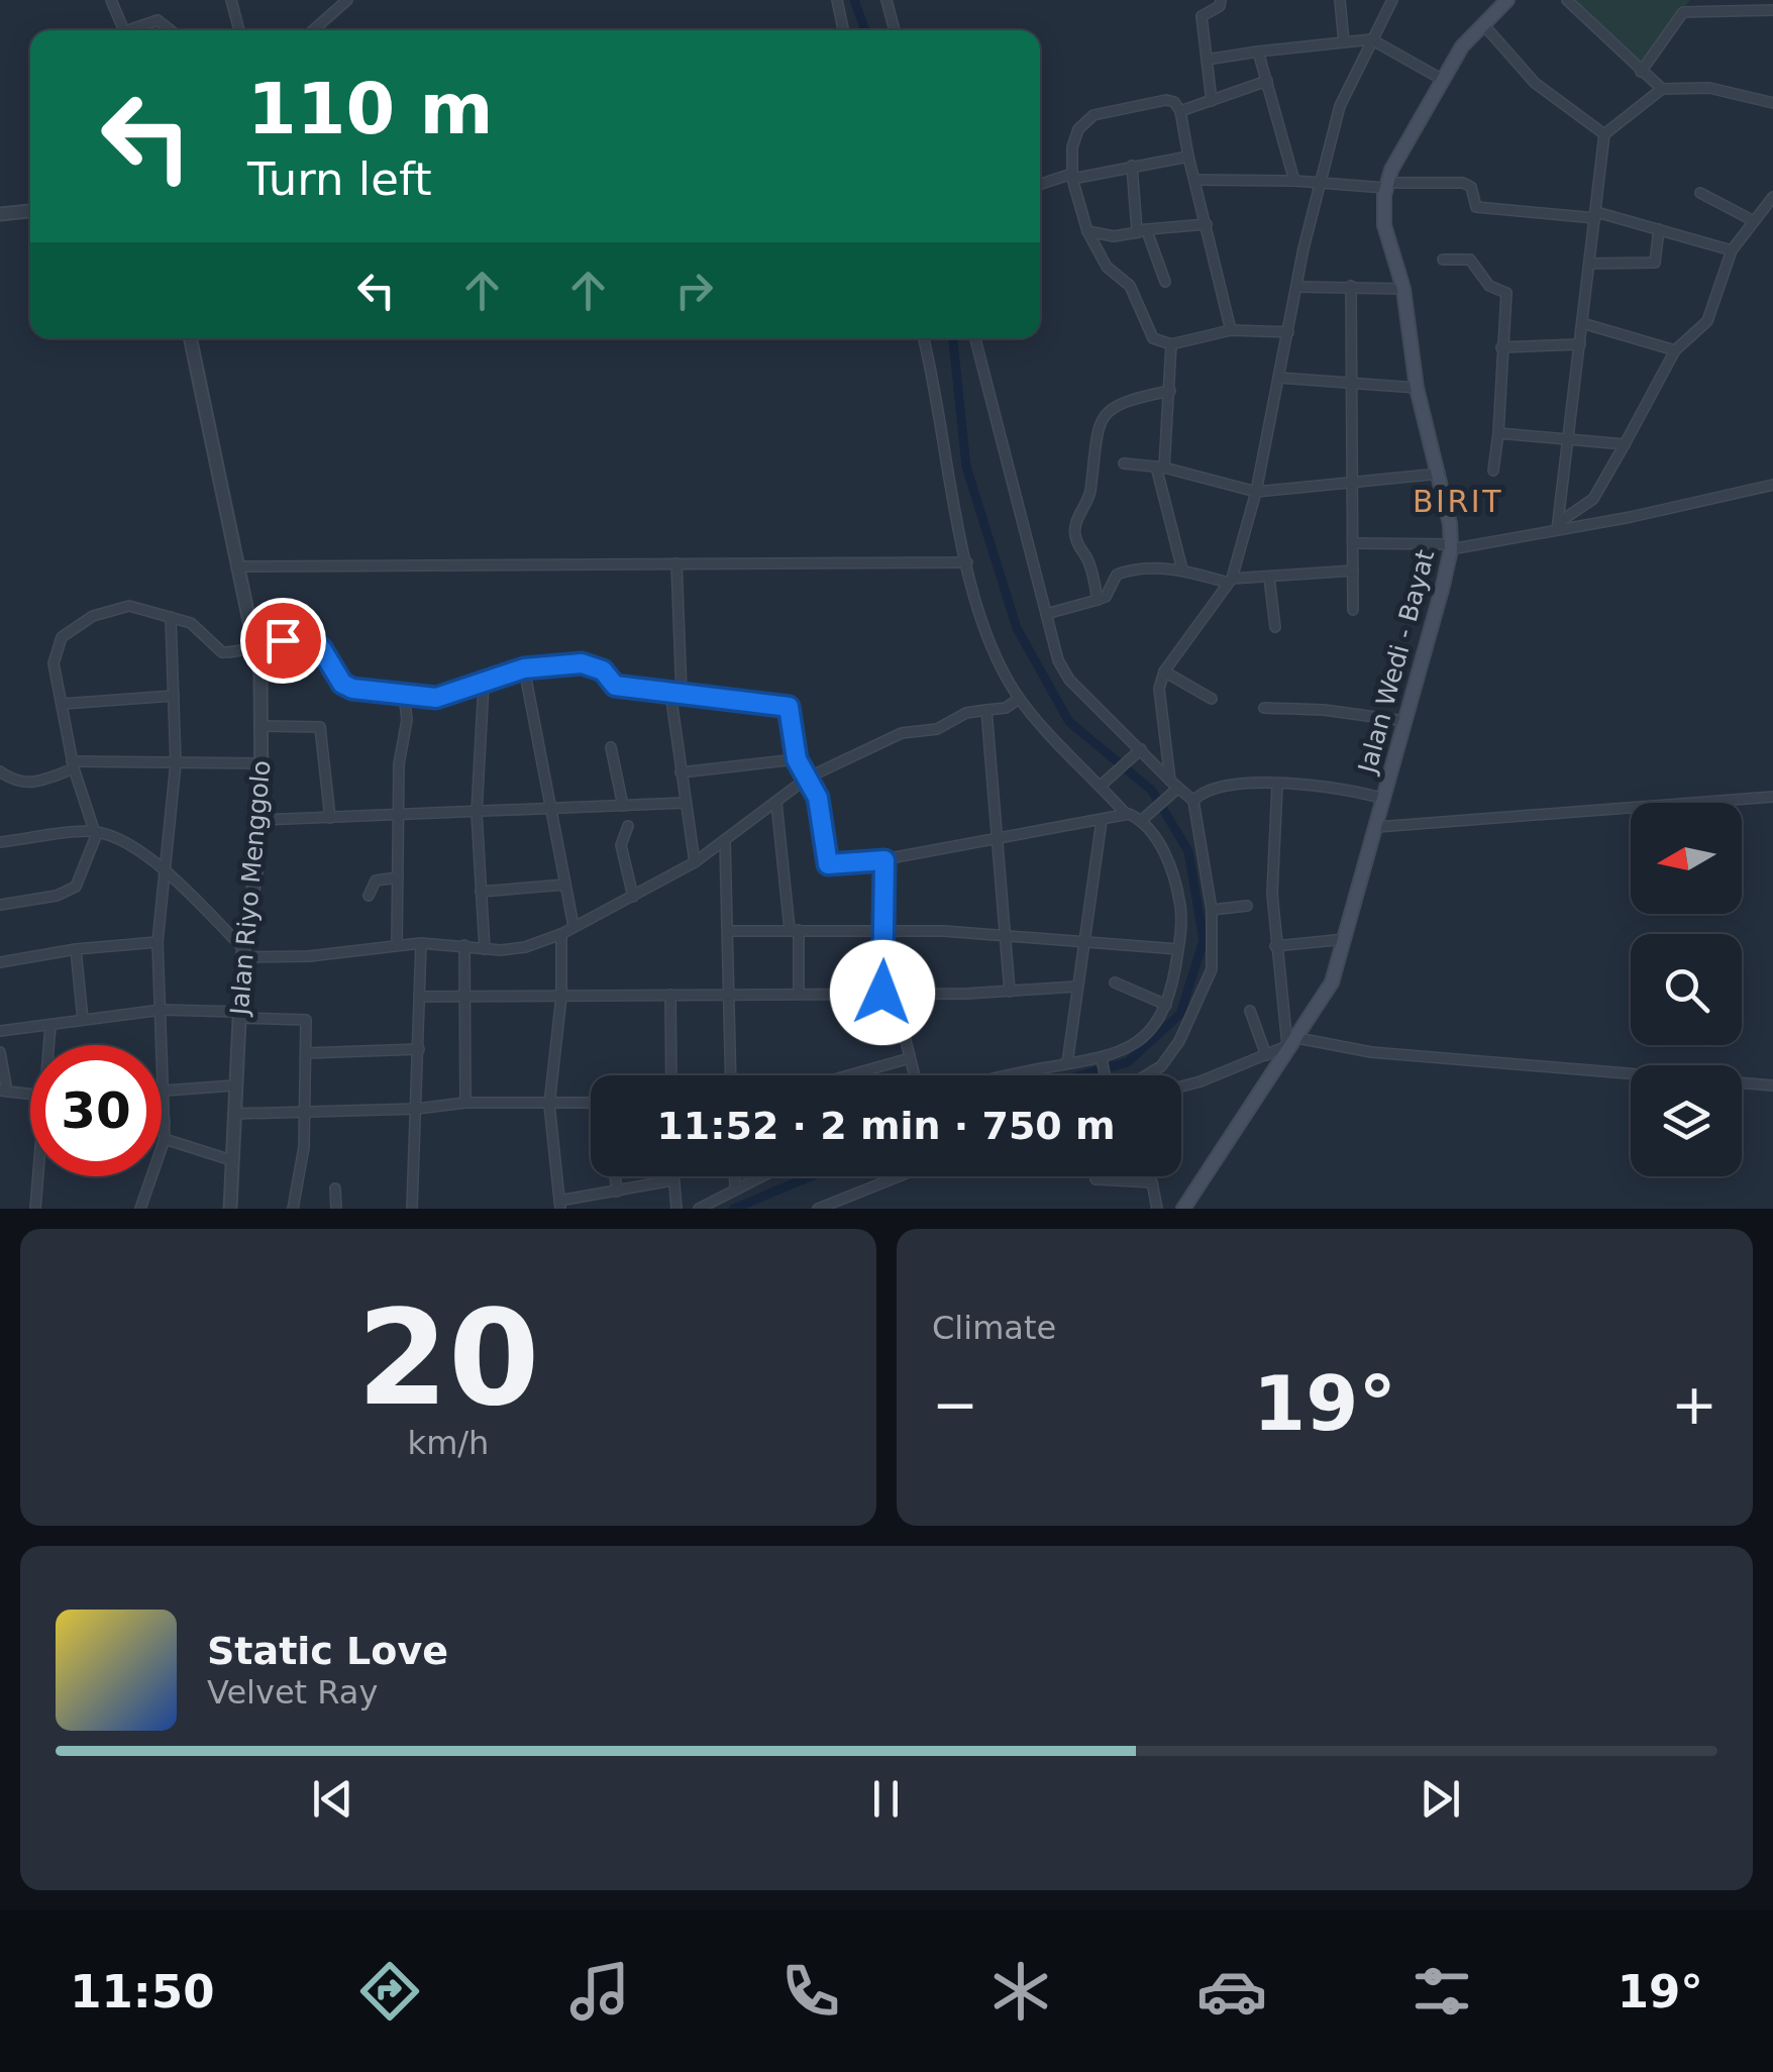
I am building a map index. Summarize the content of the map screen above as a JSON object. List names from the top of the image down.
{
  "streets": {
    "main road": ["Jalan Wedi - Bayat"],
    "street": ["Jalan Riyo Menggolo"]
  },
  "districts": ["BIRIT"],
  "north": "left",
  "page": {
    "turn": ["110 m", "Turn left"],
    "limit": "30",
    "trip": "11:52 · 2 min · 750 m",
    "tile": [
      ["20", "km/h"],
      "Climate"
    ],
    "heat": ["−", "19°", "+"],
    "song": ["Static Love", "Velvet Ray"],
    "tabs": ["11:50", "19°"]
  }
}
